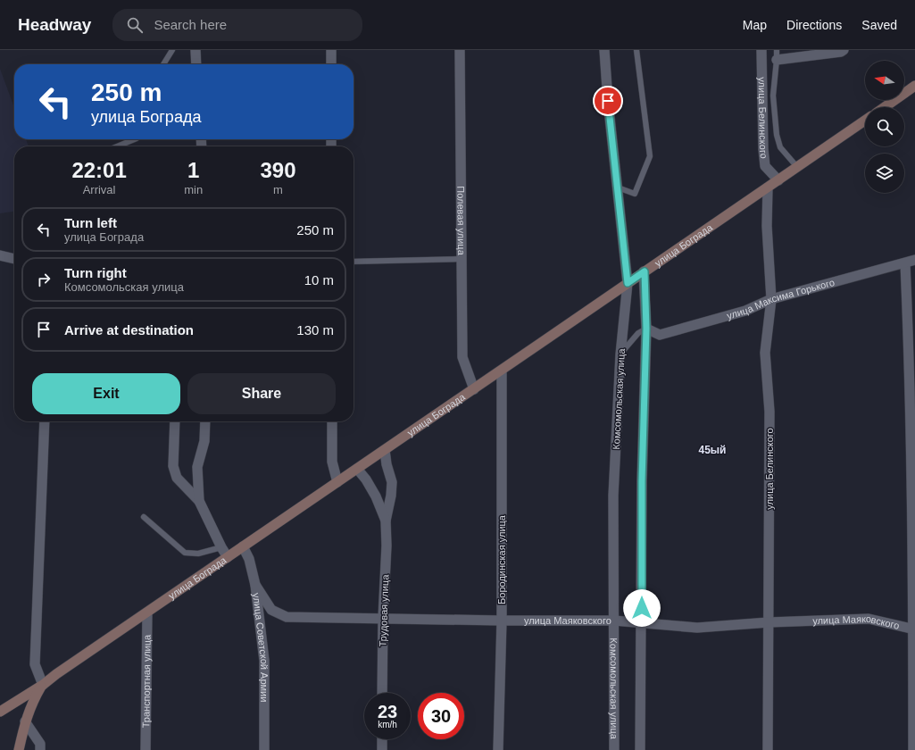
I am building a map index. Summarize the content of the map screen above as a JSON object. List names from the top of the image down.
{
  "streets": {
    "main road": ["улица Бограда"],
    "street": [
      "улица Белинского",
      "Полевая улица",
      "улица Максима Горького",
      "Комсомольская улица",
      "Бородинская улица",
      "Трудовая улица",
      "улица Маяковского",
      "улица Советской Армии",
      "Транспортная улица"
    ]
  },
  "crossings": [
    ["улица Белинского", "улица Бограда"],
    ["улица Белинского", "улица Максима Горького"],
    ["улица Белинского", "улица Маяковского"],
    ["Полевая улица", "улица Бограда"],
    ["улица Бограда", "Комсомольская улица"],
    ["улица Бограда", "Бородинская улица"],
    ["улица Бограда", "Трудовая улица"],
    ["улица Бограда", "улица Советской Армии"],
    ["улица Бограда", "Транспортная улица"],
    ["Комсомольская улица", "улица Маяковского"],
    ["Бородинская улица", "улица Маяковского"],
    ["Трудовая улица", "улица Маяковского"],
    ["улица Маяковского", "улица Советской Армии"]
  ],
  "districts": ["45ый"],
  "north": "left",
  "page": {
    "header": "Headway",
    "search": "Search here",
    "nav": ["Map", "Directions", "Saved"],
    "turn": ["250 m", "улица Бограда"],
    "eta": [
      "22:01",
      "Arrival",
      "1",
      "min",
      "390",
      "m"
    ],
    "list": [
      {
        "name": "Turn left",
        "note": "улица Бограда",
        "value": "250 m"
      },
      {
        "name": "Turn right",
        "note": "Комсомольская улица",
        "value": "10 m"
      },
      {
        "name": "Arrive at destination",
        "value": "130 m"
      }
    ],
    "buttons": ["Exit", "Share"],
    "speed": "23 km/h",
    "limit": "30"
  }
}
